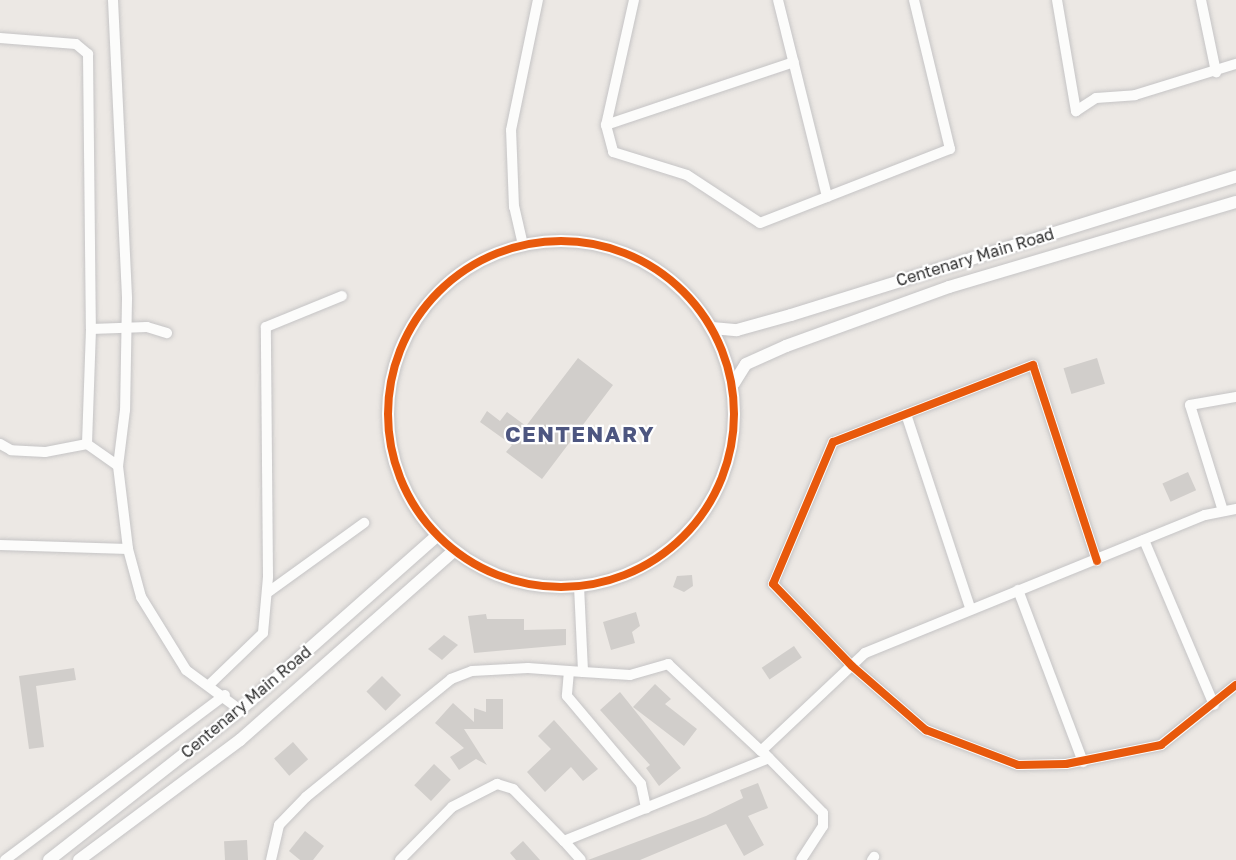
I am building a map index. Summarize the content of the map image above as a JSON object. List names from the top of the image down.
{
  "streets": {
    "street": ["Centenary Main Road"]
  },
  "districts": ["CENTENARY"]
}
